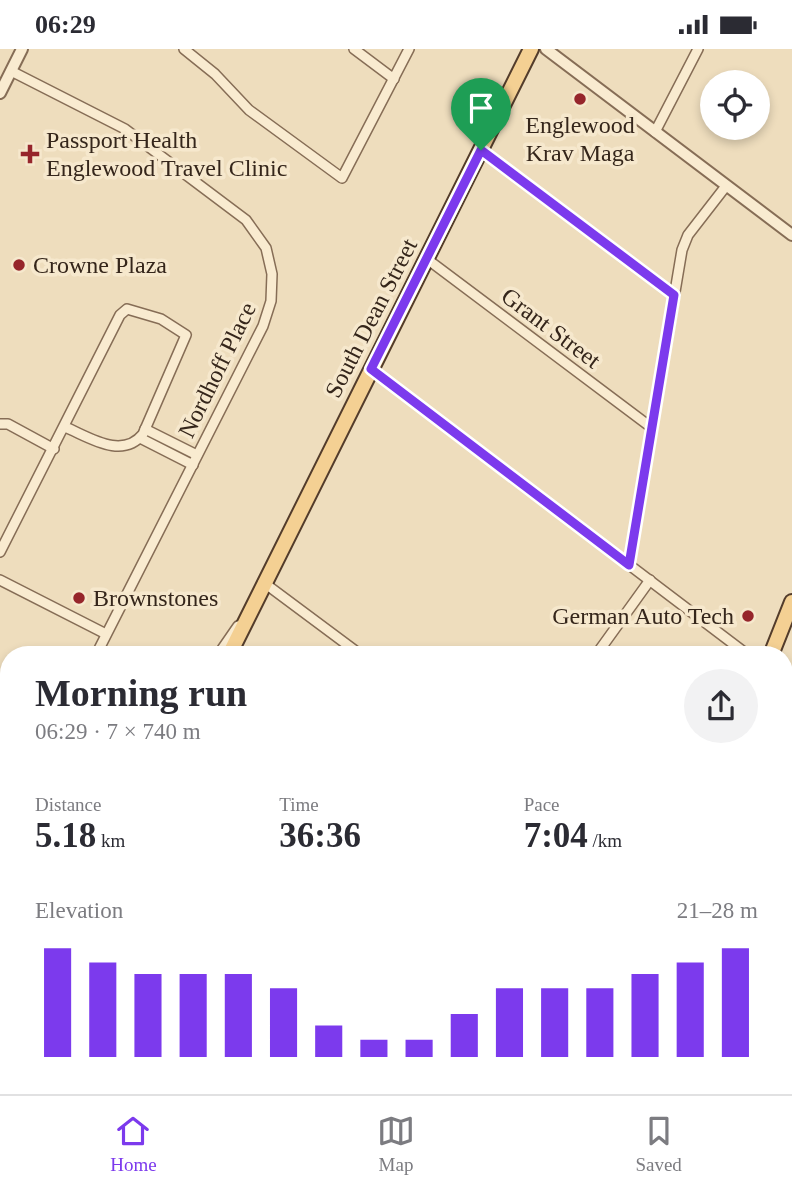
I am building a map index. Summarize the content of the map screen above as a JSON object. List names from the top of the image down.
{
  "streets": {
    "main road": ["South Dean Street"],
    "street": ["Grant Street", "Nordhoff Place"]
  },
  "crossings": [
    ["South Dean Street", "Grant Street"]
  ],
  "places": {
    "other": [
      "Englewood Krav Maga",
      "Crowne Plaza",
      "Brownstones",
      "German Auto Tech"
    ],
    "health": ["Passport Health Englewood Travel Clinic"]
  },
  "page": {
    "status": "06:29",
    "heading": ["Morning run", "06:29 · 7 × 740 m"],
    "stats": [
      ["Distance", "5.18 km"],
      ["Time", "36:36"],
      ["Pace", "7:04 /km"]
    ],
    "chart": ["Elevation", "21–28 m"],
    "tabs": ["Home", "Map", "Saved"]
  }
}
